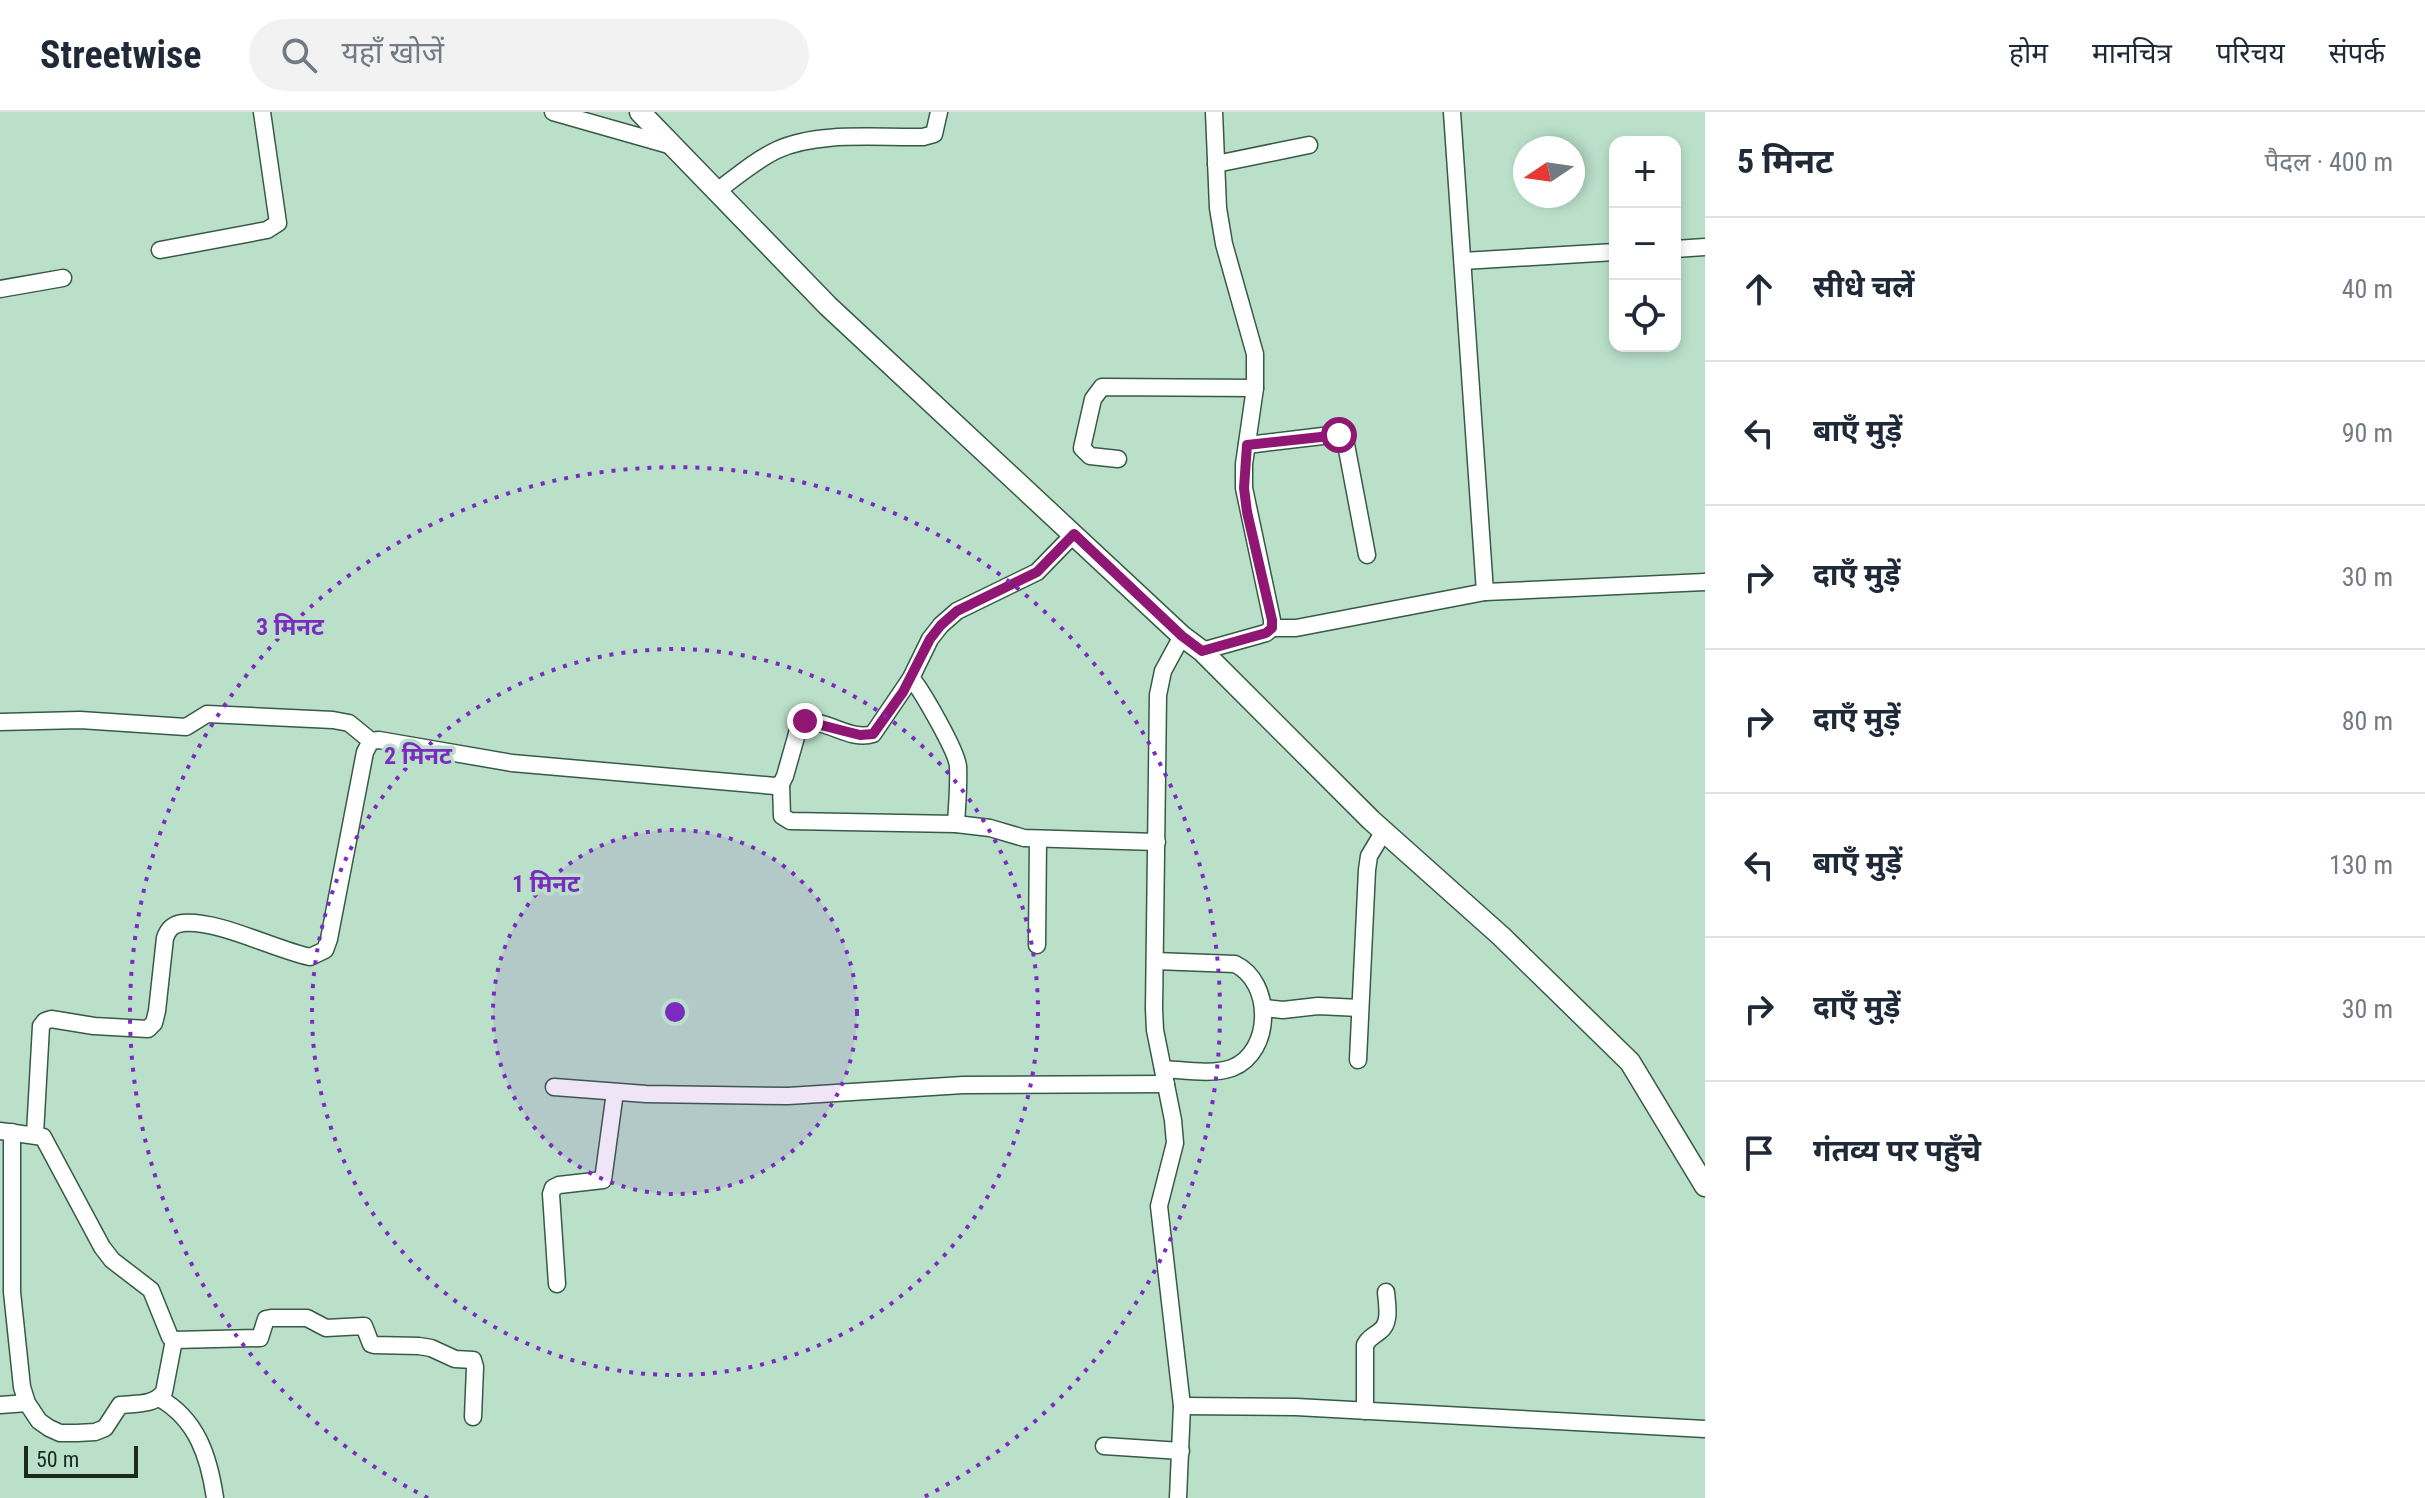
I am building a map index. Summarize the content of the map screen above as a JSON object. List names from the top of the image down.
{
  "scale_bar": "50 m",
  "north": "left",
  "page": {
    "header": "Streetwise",
    "search": "यहाँ खोजें",
    "nav": [
      "होम",
      "मानचित्र",
      "परिचय",
      "संपर्क"
    ],
    "heading": ["5 मिनट", "पैदल · 400 m"],
    "map_buttons": ["+", "−"],
    "list": [
      ["सीधे चलें", "40 m"],
      ["बाएँ मुड़ें", "90 m"],
      ["दाएँ मुड़ें", "30 m"],
      ["दाएँ मुड़ें", "80 m"],
      ["बाएँ मुड़ें", "130 m"],
      ["दाएँ मुड़ें", "30 m"],
      "गंतव्य पर पहुँचे"
    ],
    "scale": "50 m"
  },
  "rings": ["3 मिनट", "2 मिनट", "1 मिनट"]
}
